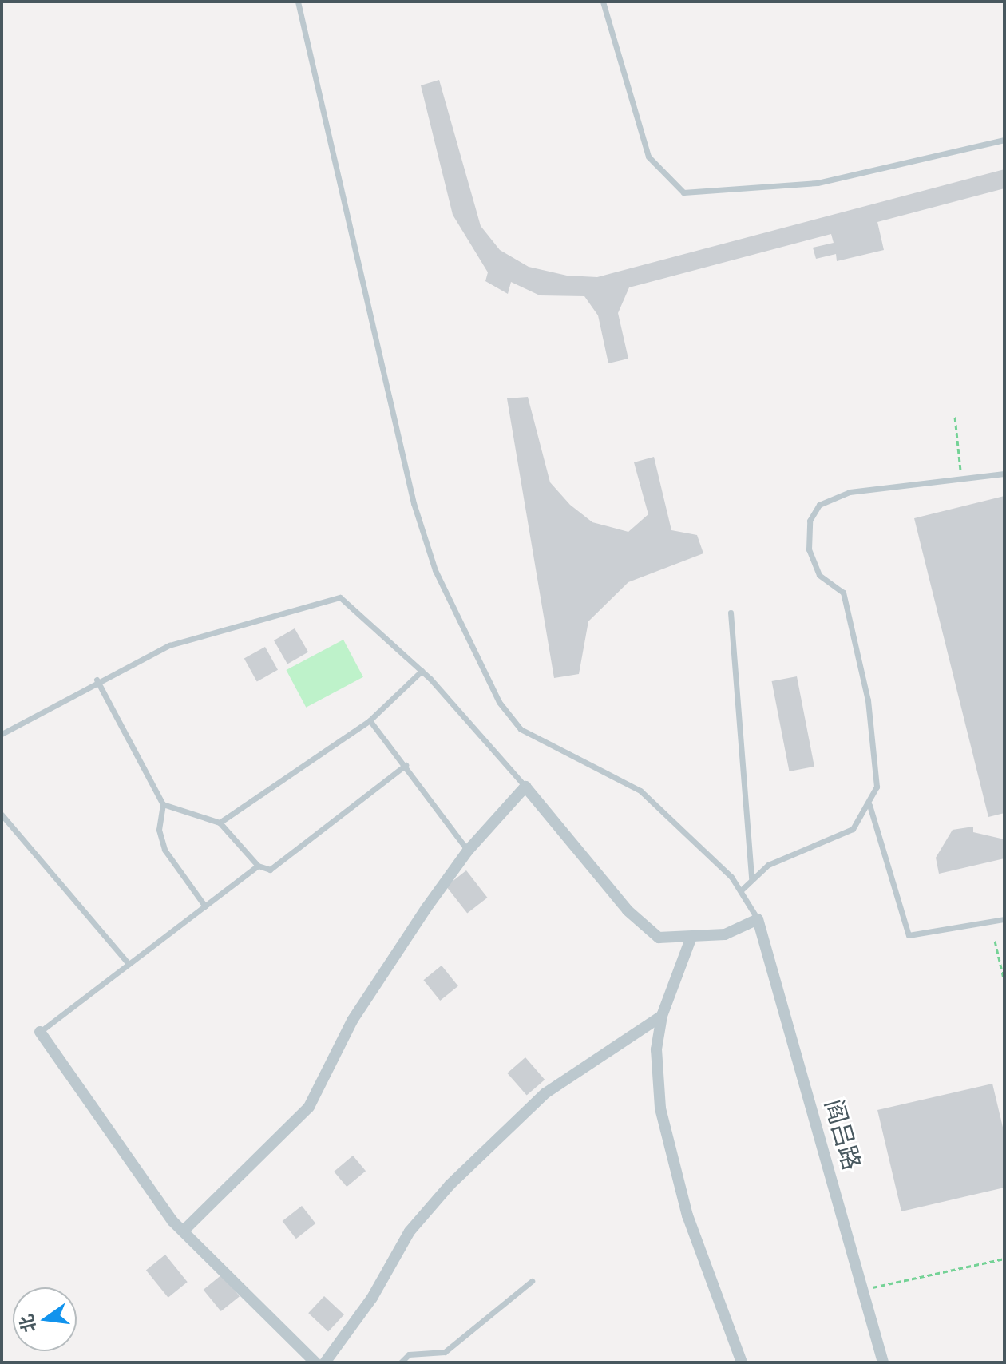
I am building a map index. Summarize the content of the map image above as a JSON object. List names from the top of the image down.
{
  "streets": {
    "street": ["阎吕路"]
  },
  "north": "left"
}
